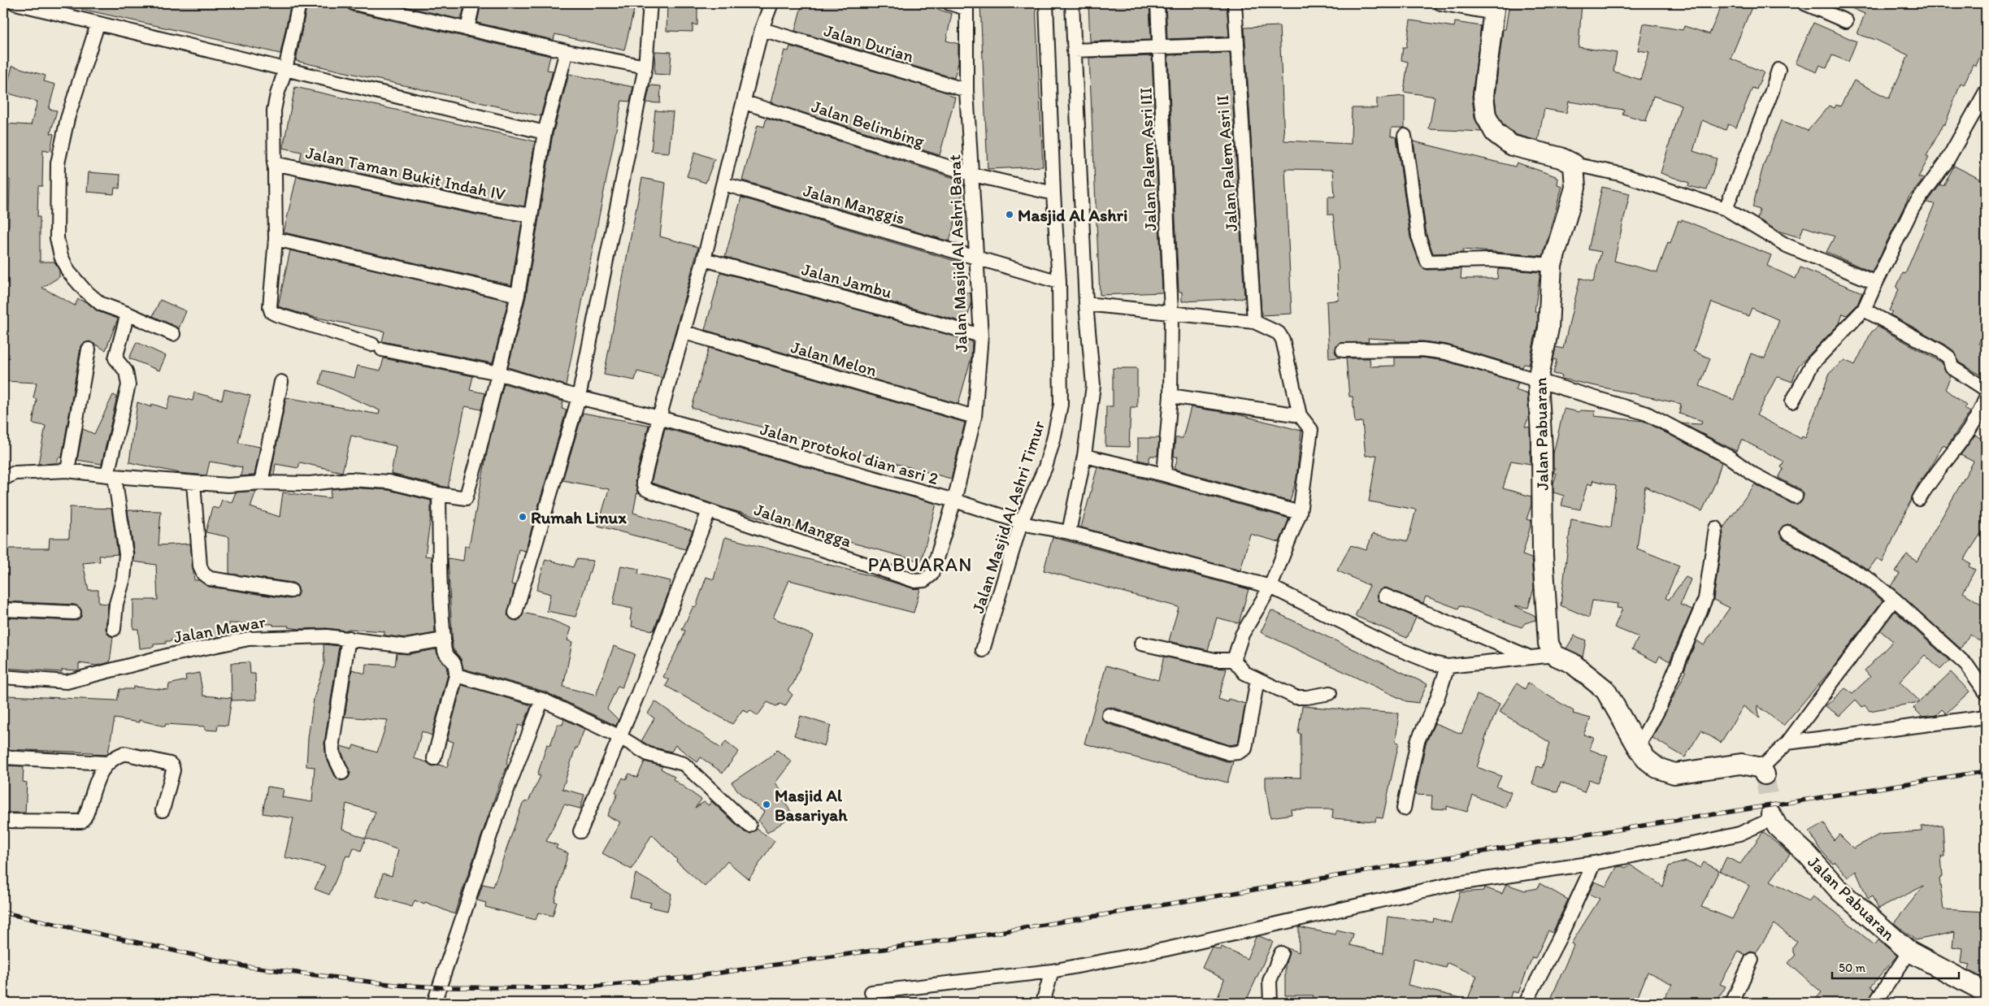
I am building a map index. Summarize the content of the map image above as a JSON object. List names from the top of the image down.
{
  "streets": {
    "street": [
      "Jalan Durian",
      "Jalan Belimbing",
      "Jalan Palem Asri III",
      "Jalan Palem Asri II",
      "Jalan Taman Bukit Indah IV",
      "Jalan Manggis",
      "Jalan Masjid Al Ashri Barat",
      "Jalan Jambu",
      "Jalan Melon",
      "Jalan Pabuaran",
      "Jalan protokol dian asri 2",
      "Jalan Masjid Al Ashri Timur",
      "Jalan Mangga",
      "Jalan Mawar"
    ]
  },
  "crossings": [
    ["Jalan Durian", "Jalan Masjid Al Ashri Barat"],
    ["Jalan Belimbing", "Jalan Masjid Al Ashri Barat"],
    ["Jalan Belimbing", "Jalan Masjid Al Ashri Timur"],
    ["Jalan Manggis", "Jalan Masjid Al Ashri Barat"],
    ["Jalan Manggis", "Jalan Masjid Al Ashri Timur"],
    ["Jalan Masjid Al Ashri Barat", "Jalan Jambu"],
    ["Jalan Masjid Al Ashri Barat", "Jalan Melon"],
    ["Jalan Masjid Al Ashri Barat", "Jalan protokol dian asri 2"],
    ["Jalan Masjid Al Ashri Barat", "Jalan Mangga"],
    ["Jalan protokol dian asri 2", "Jalan Masjid Al Ashri Timur"],
    ["Jalan protokol dian asri 2", "Jalan Mangga"]
  ],
  "districts": ["PABUARAN"],
  "places": ["Masjid Al Ashri", "Rumah Linux", "Masjid Al Basariyah"],
  "scale_bar": "50 m"
}
